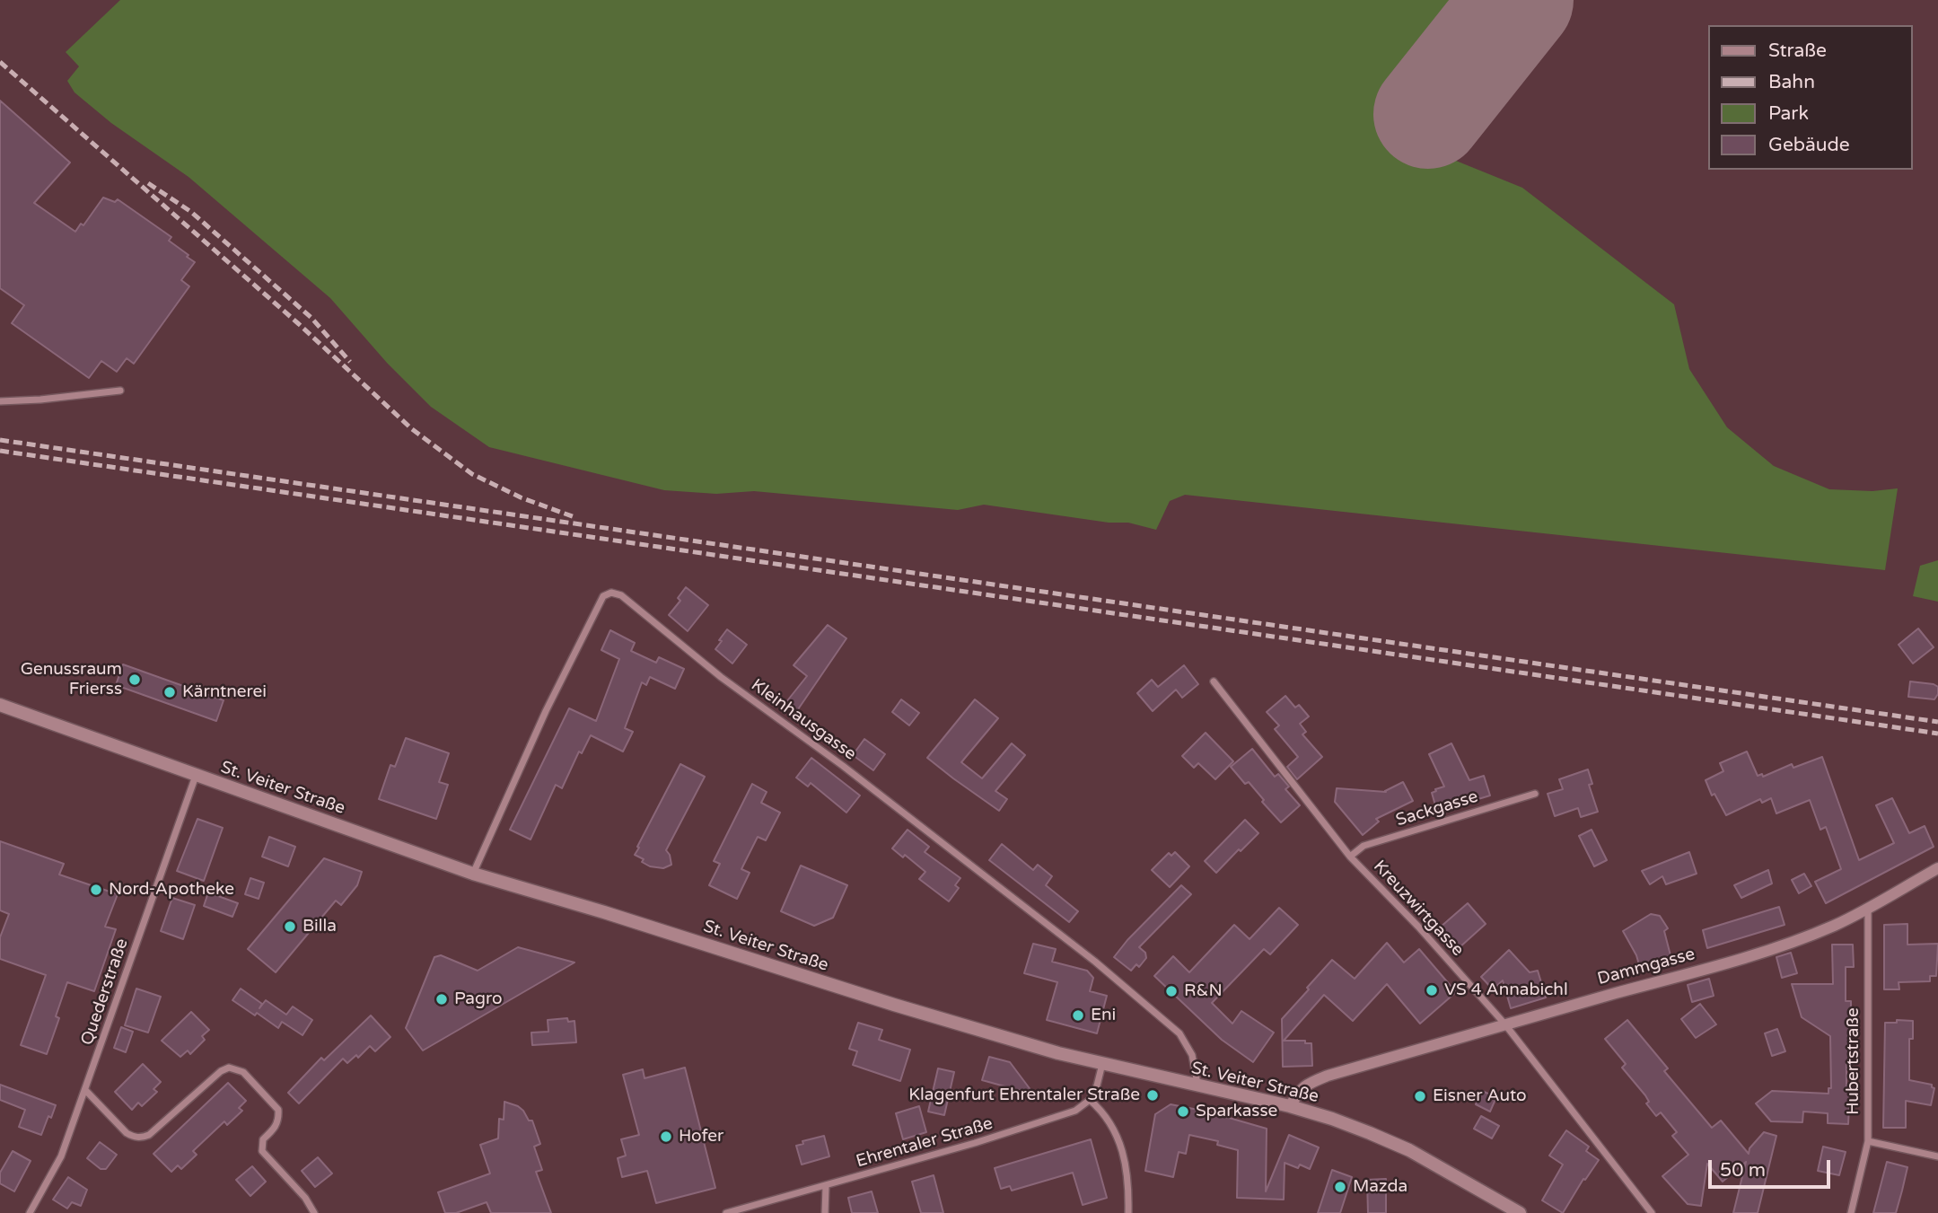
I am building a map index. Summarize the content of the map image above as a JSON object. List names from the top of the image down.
{
  "streets": {
    "main road": ["St. Veiter Straße"],
    "street": [
      "Kleinhausgasse",
      "Sackgasse",
      "Kreuzwirtgasse",
      "Dammgasse",
      "Quederstraße",
      "Hubertstraße",
      "Ehrentaler Straße"
    ]
  },
  "crossings": [
    ["Kleinhausgasse", "St. Veiter Straße"],
    ["St. Veiter Straße", "Dammgasse"],
    ["St. Veiter Straße", "Quederstraße"],
    ["Sackgasse", "Kreuzwirtgasse"],
    ["Kreuzwirtgasse", "Dammgasse"],
    ["Dammgasse", "Hubertstraße"]
  ],
  "places": [
    "Genussraum Frierss",
    "Kärntnerei",
    "Nord-Apotheke",
    "Billa",
    "VS 4 Annabichl",
    "R&N",
    "Pagro",
    "Eni",
    "Klagenfurt Ehrentaler Straße",
    "Eisner Auto",
    "Sparkasse",
    "Hofer",
    "Mazda"
  ],
  "legend": [
    "Straße",
    "Bahn",
    "Park",
    "Gebäude"
  ],
  "scale_bar": "50 m"
}
